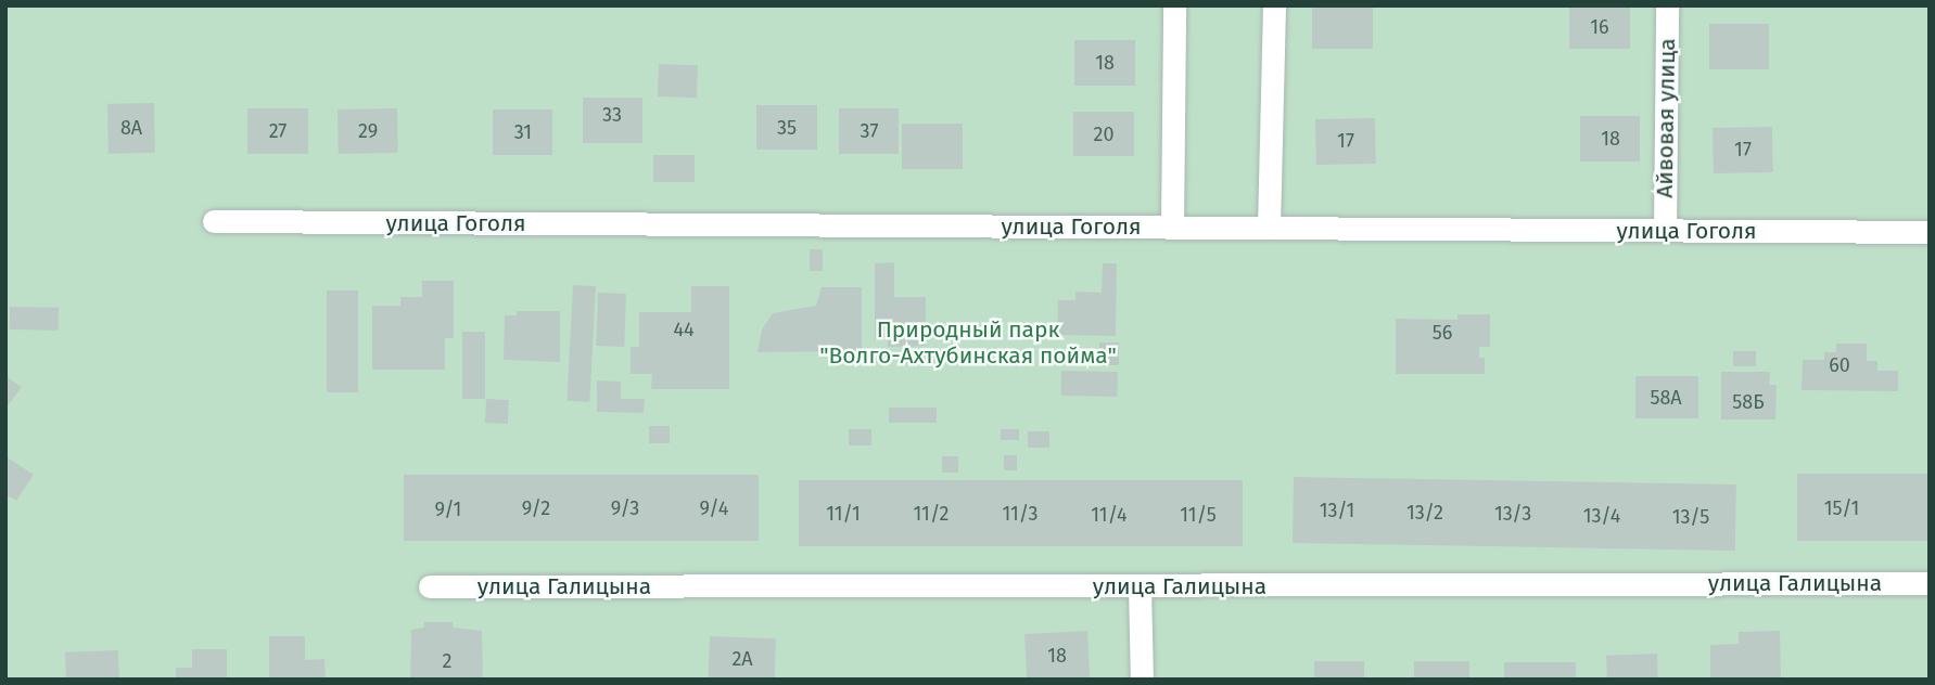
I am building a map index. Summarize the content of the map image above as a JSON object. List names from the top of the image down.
{
  "streets": {
    "street": ["Айвовая улица", "улица Гоголя", "улица Галицына"]
  },
  "crossings": [
    ["Айвовая улица", "улица Гоголя"]
  ],
  "parks": ["Природный парк \"Волго-Ахтубинская пойма\""],
  "house_numbers": [
    "16",
    "18",
    "33",
    "8А",
    "35",
    "27",
    "29",
    "37",
    "31",
    "20",
    "18",
    "17",
    "17",
    "44",
    "56",
    "60",
    "58А",
    "58Б",
    "9/2",
    "9/3",
    "9/4",
    "15/1",
    "9/1",
    "13/1",
    "13/2",
    "11/1",
    "11/2",
    "11/3",
    "13/3",
    "11/4",
    "11/5",
    "13/4",
    "13/5",
    "18",
    "2А",
    "2"
  ]
}
